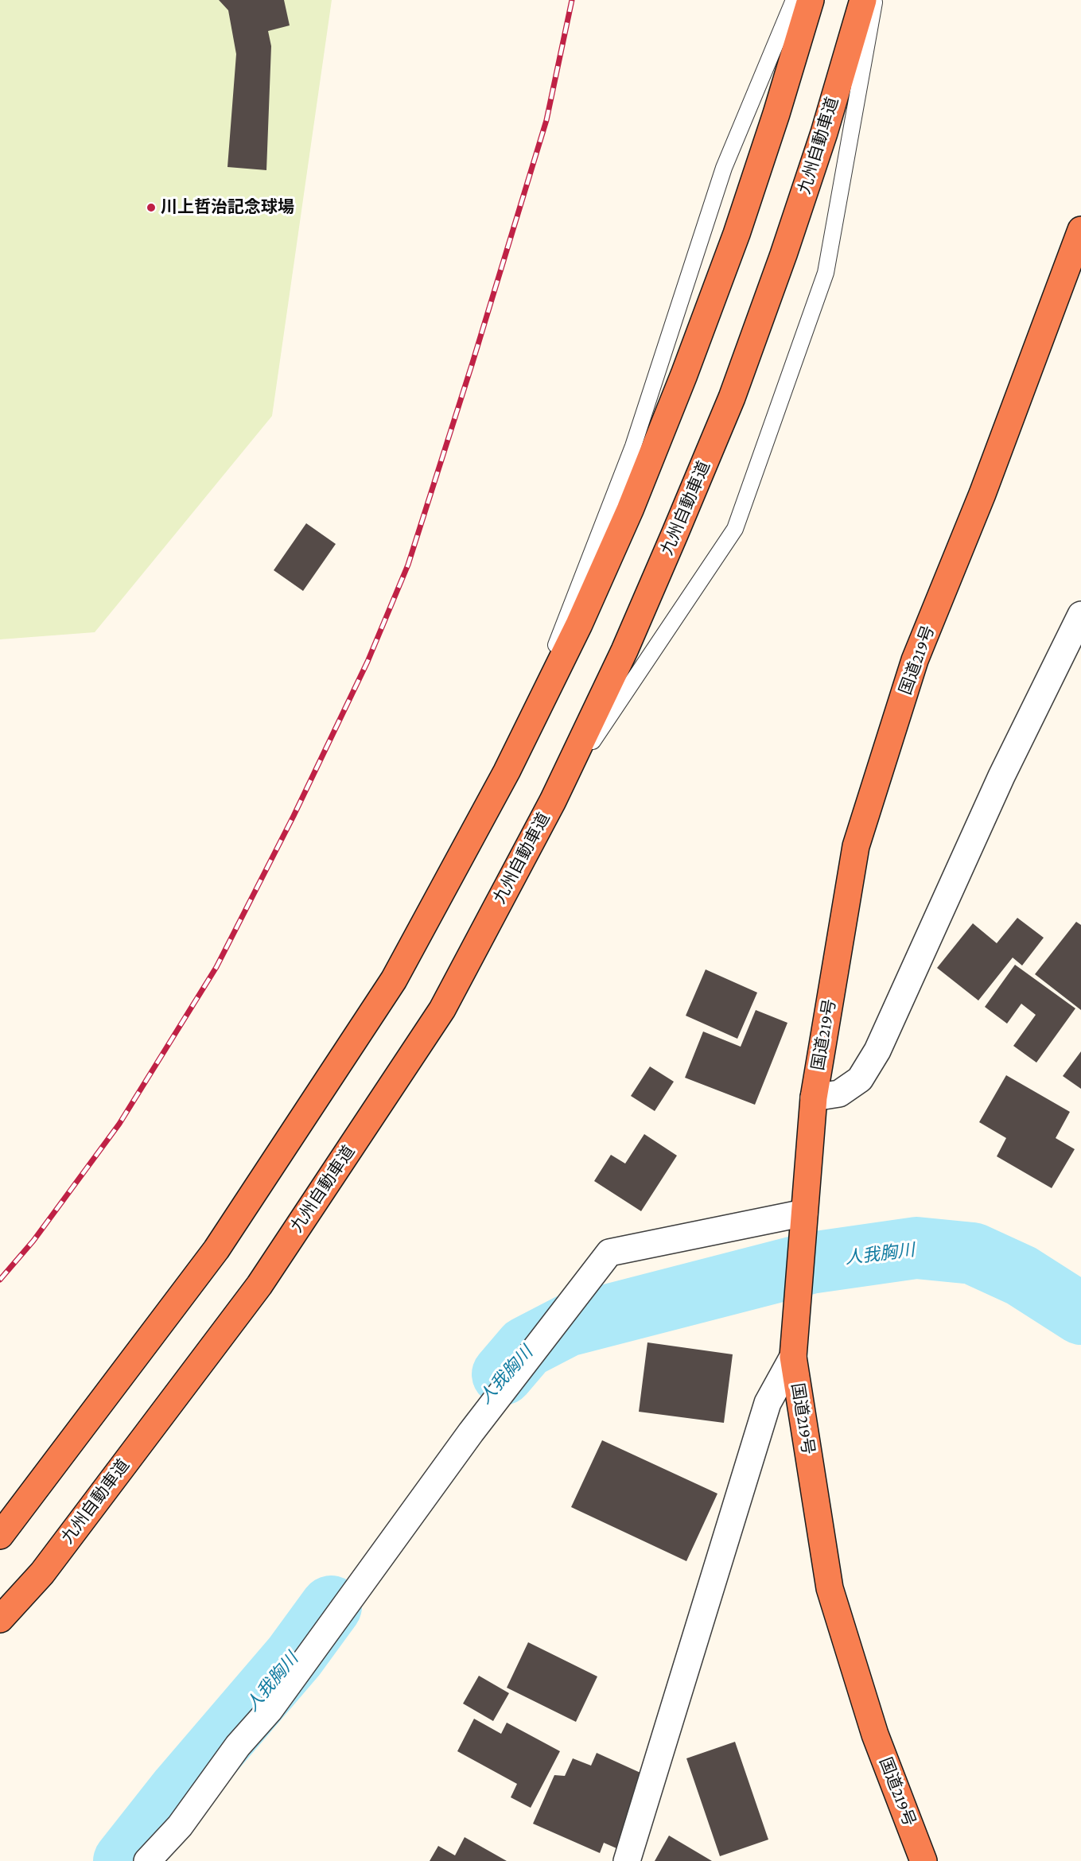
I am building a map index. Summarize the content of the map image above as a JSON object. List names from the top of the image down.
{
  "streets": {
    "highway": ["九州自動車道", "国道219号"]
  },
  "water": ["人我胸川"],
  "places": ["川上哲治記念球場"]
}
